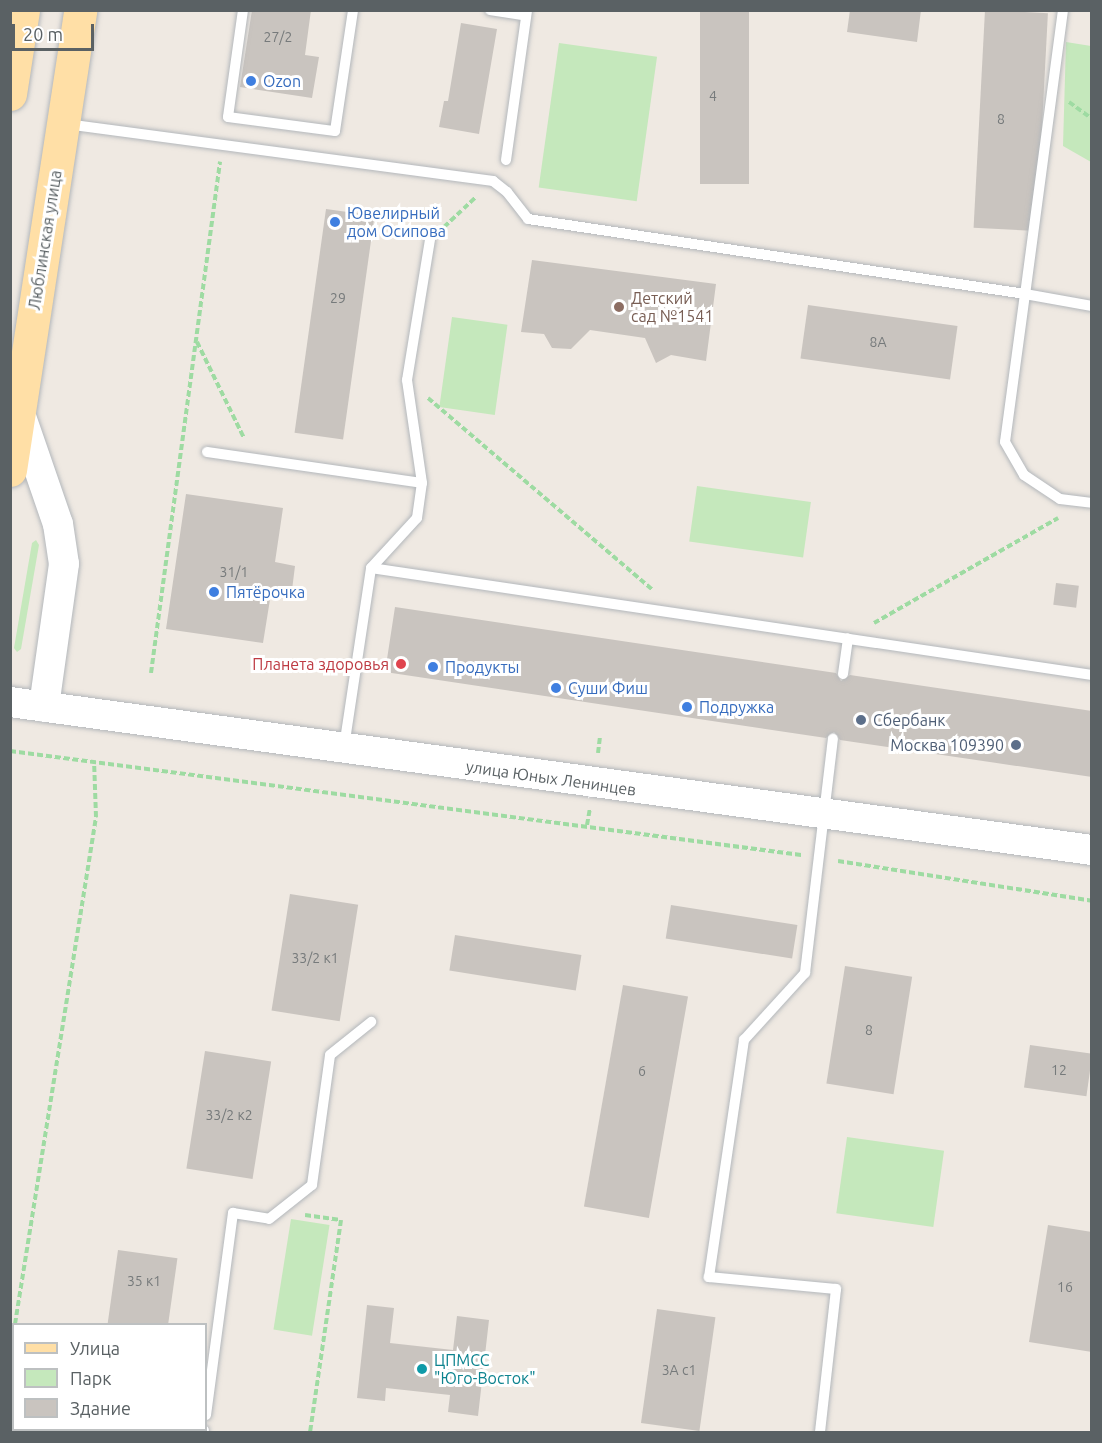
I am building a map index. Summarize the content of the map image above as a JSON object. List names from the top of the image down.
{
  "streets": {
    "main road": ["Люблинская улица", "улица Юных Ленинцев"]
  },
  "places": [
    "Ozon",
    "Ювелирный дом Осипова",
    "Детский сад №1541",
    "Пятёрочка",
    "Планета здоровья",
    "Продукты",
    "Суши Фиш",
    "Подружка",
    "Сбербанк",
    "Москва 109390",
    "ЦПМСС \"Юго-Восток\""
  ],
  "house_numbers": [
    "27/2",
    "4",
    "8",
    "29",
    "8А",
    "31/1",
    "33/2 к1",
    "8",
    "12",
    "6",
    "33/2 к2",
    "35 к1",
    "16",
    "3А с1"
  ],
  "legend": ["Улица", "Парк", "Здание"],
  "scale_bar": "20 m"
}
